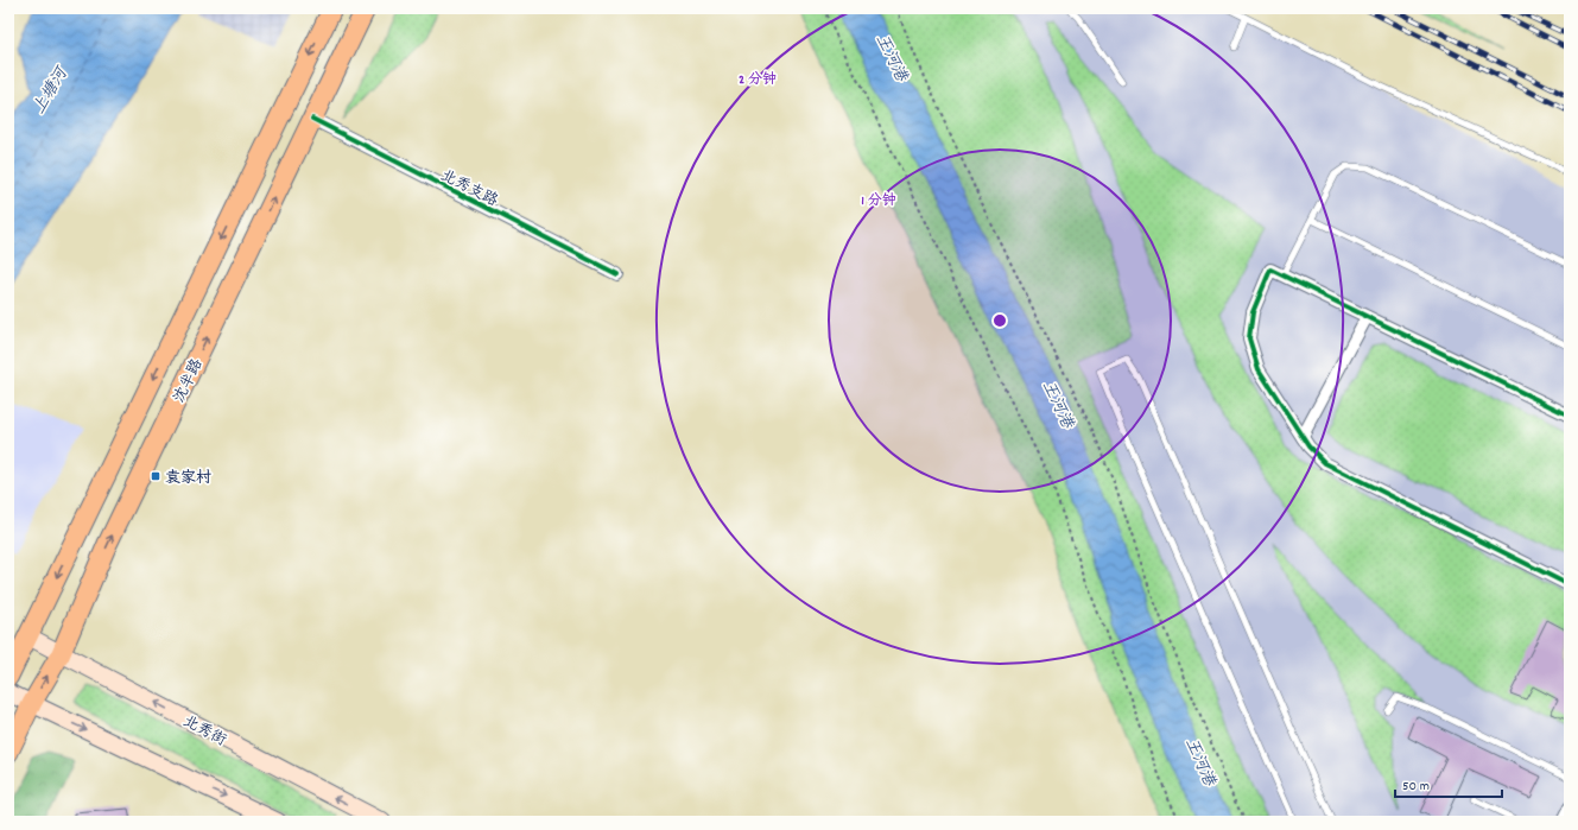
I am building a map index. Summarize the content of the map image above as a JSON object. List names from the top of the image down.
{
  "streets": {
    "main road": ["沈半路", "北秀街"],
    "street": ["北秀支路"]
  },
  "crossings": [
    ["北秀支路", "沈半路"],
    ["沈半路", "北秀街"]
  ],
  "water": ["王河港", "上塘河"],
  "places": {
    "transit": ["袁家村"]
  },
  "scale_bar": "50 m",
  "rings": ["2 分钟", "1 分钟"]
}
